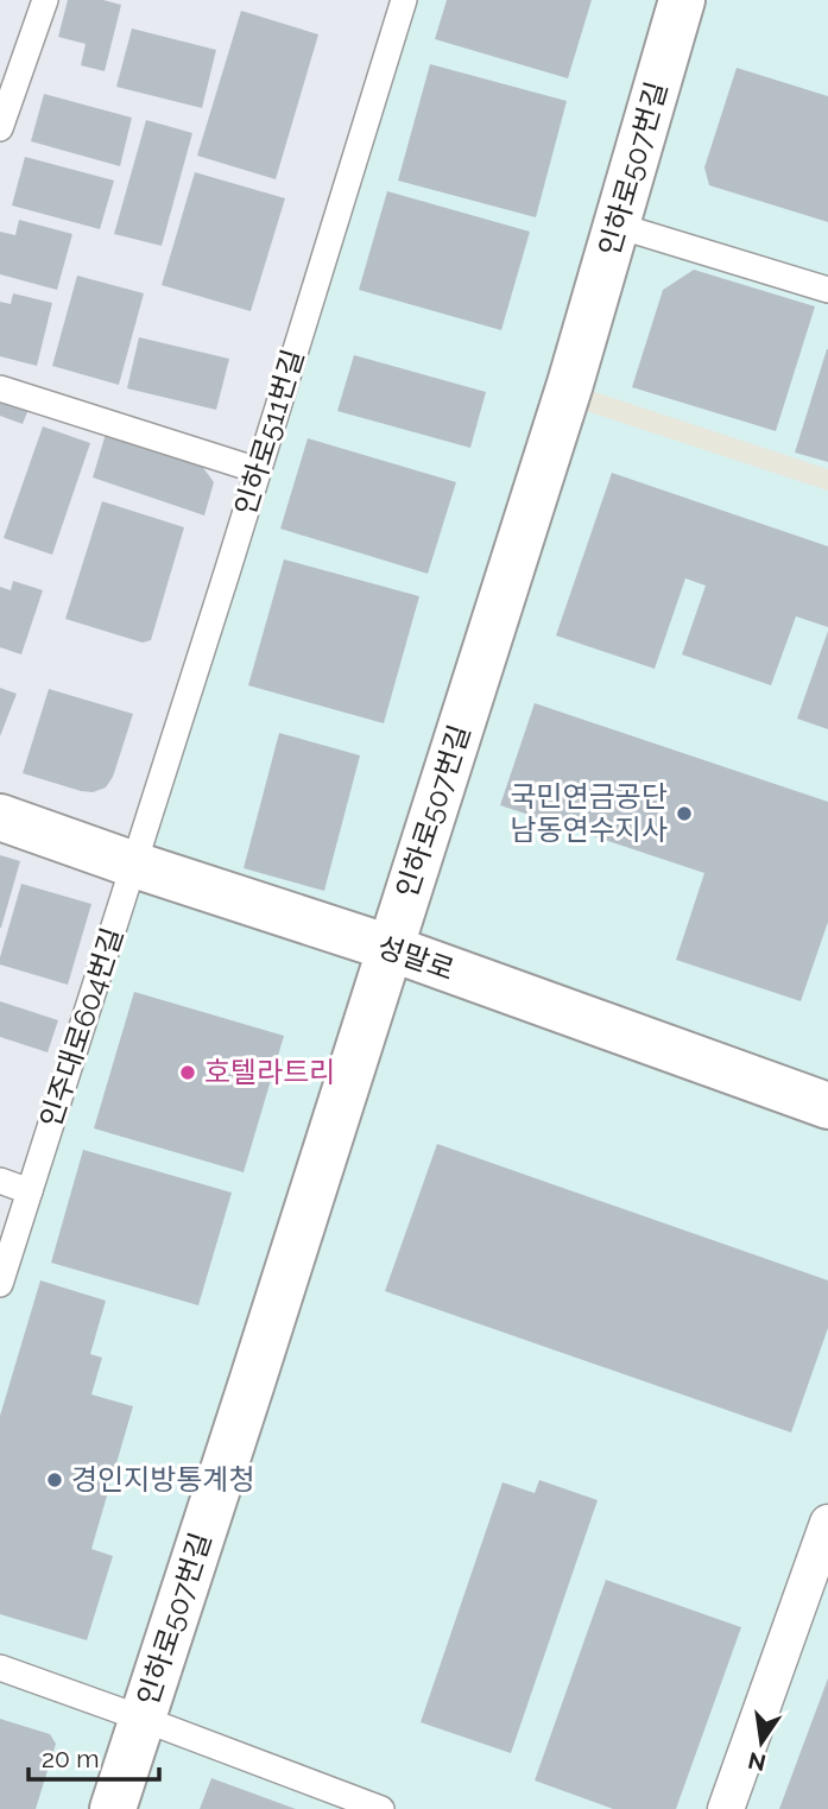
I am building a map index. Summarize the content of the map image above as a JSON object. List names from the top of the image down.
{
  "streets": {
    "street": ["인하로507번길", "성말로"],
    "lane": ["인하로511번길", "인주대로604번길"]
  },
  "crossings": [
    ["인하로507번길", "성말로"],
    ["인하로511번길", "성말로"],
    ["인하로511번길", "인주대로604번길"],
    ["성말로", "인주대로604번길"]
  ],
  "places": ["국민연금공단 남동연수지사", "호텔라트리", "경인지방통계청"],
  "scale_bar": "20 m",
  "north": "bottom"
}
